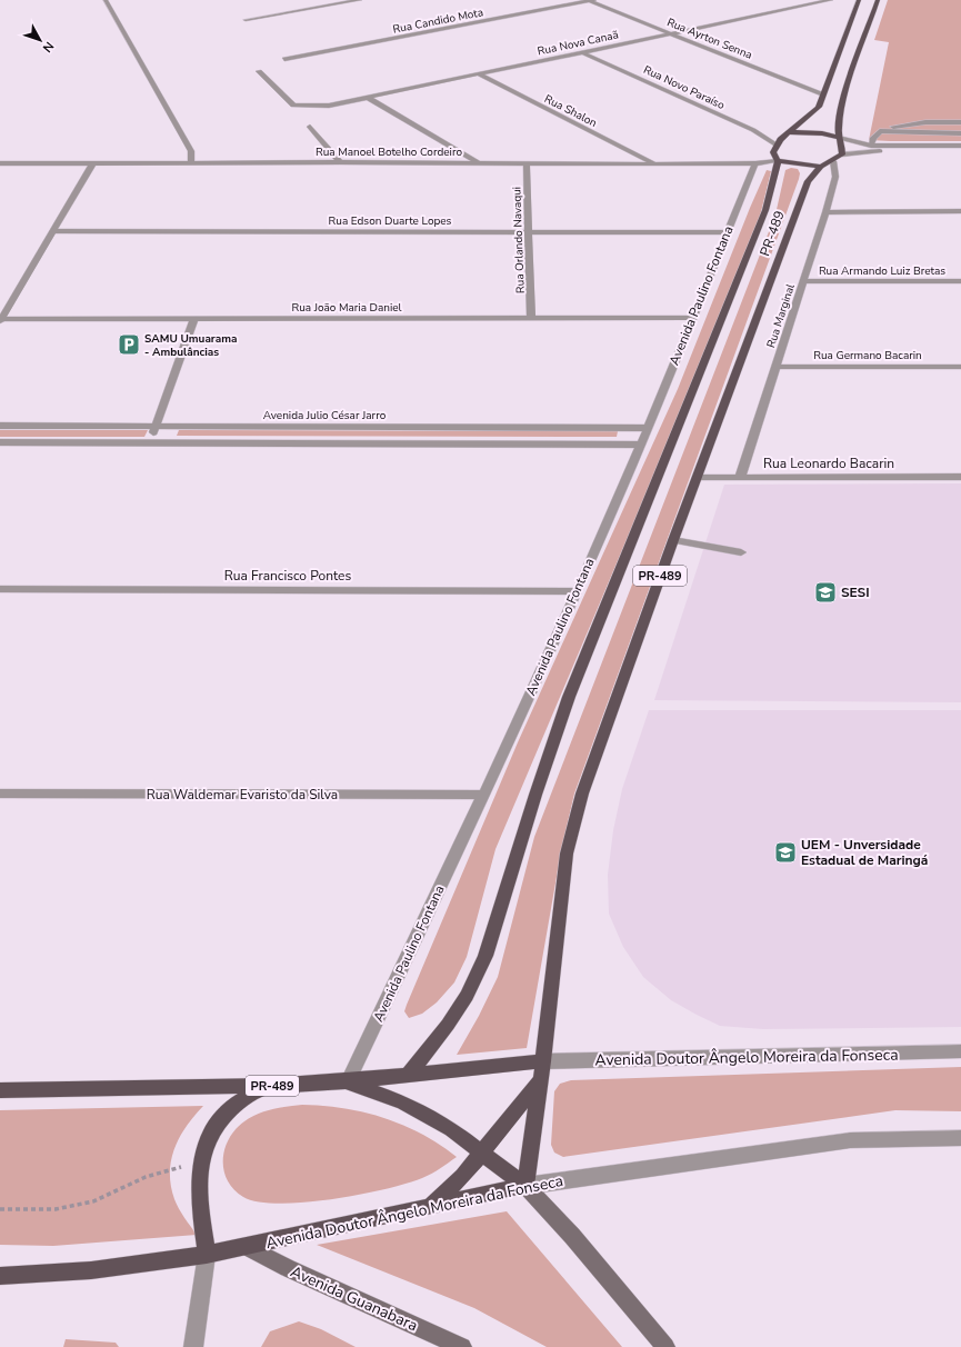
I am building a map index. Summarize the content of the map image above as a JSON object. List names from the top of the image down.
{
  "streets": {
    "main road": ["PR-489", "Avenida Doutor Ângelo Moreira da Fonseca", "Avenida Guanabara"],
    "street": [
      "Rua Candido Mota",
      "Rua Ayrton Senna",
      "Rua Nova Canaã",
      "Rua Novo Paraíso",
      "Rua Shalon",
      "Rua Manoel Botelho Cordeiro",
      "Rua Edson Duarte Lopes",
      "Rua Orlando Navaqui",
      "Rua Armando Luiz Bretas",
      "Avenida Paulino Fontana",
      "Rua João Maria Daniel",
      "Rua Marginal",
      "Rua Germano Bacarin",
      "Avenida Julio César Jarro",
      "Rua Leonardo Bacarin",
      "Rua Francisco Pontes",
      "Rua Waldemar Evaristo da Silva"
    ]
  },
  "crossings": [
    ["Rua Candido Mota", "Rua Ayrton Senna"],
    ["Rua Ayrton Senna", "Rua Nova Canaã"],
    ["Rua Nova Canaã", "Rua Novo Paraíso"],
    ["Rua Nova Canaã", "Rua Shalon"],
    ["Rua Novo Paraíso", "PR-489"],
    ["Rua Shalon", "Rua Manoel Botelho Cordeiro"],
    ["Rua Manoel Botelho Cordeiro", "PR-489"],
    ["Rua Manoel Botelho Cordeiro", "Rua Orlando Navaqui"],
    ["Rua Manoel Botelho Cordeiro", "Avenida Paulino Fontana"],
    ["Rua Edson Duarte Lopes", "Rua Orlando Navaqui"],
    ["Rua Edson Duarte Lopes", "Avenida Paulino Fontana"],
    ["PR-489", "Rua Marginal"],
    ["PR-489", "Rua Leonardo Bacarin"],
    ["PR-489", "Avenida Doutor Ângelo Moreira da Fonseca"],
    ["Rua Orlando Navaqui", "Rua João Maria Daniel"],
    ["Rua Armando Luiz Bretas", "Rua Marginal"],
    ["Avenida Paulino Fontana", "Rua João Maria Daniel"],
    ["Avenida Paulino Fontana", "Avenida Julio César Jarro"],
    ["Avenida Paulino Fontana", "Rua Francisco Pontes"],
    ["Avenida Paulino Fontana", "Rua Waldemar Evaristo da Silva"],
    ["Avenida Paulino Fontana", "Avenida Doutor Ângelo Moreira da Fonseca"],
    ["Rua Marginal", "Rua Germano Bacarin"],
    ["Rua Marginal", "Rua Leonardo Bacarin"],
    ["Avenida Doutor Ângelo Moreira da Fonseca", "Avenida Guanabara"]
  ],
  "places": {
    "parking": ["SAMU Umuarama - Ambulâncias"],
    "school or university": ["SESI", "UEM - Unversidade Estadual de Maringá"]
  },
  "north": "bottom right"
}
